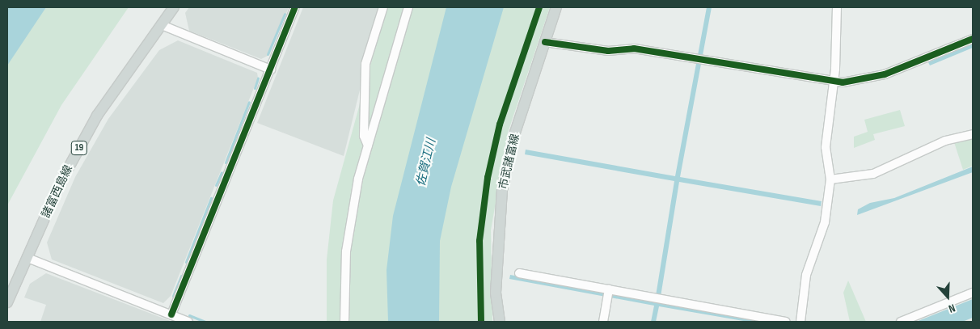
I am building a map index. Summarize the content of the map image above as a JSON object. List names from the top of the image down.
{
  "streets": {
    "main road": ["19", "市武諸富線", "諸富西島線"]
  },
  "water": ["佐賀江川"],
  "north": "bottom"
}
